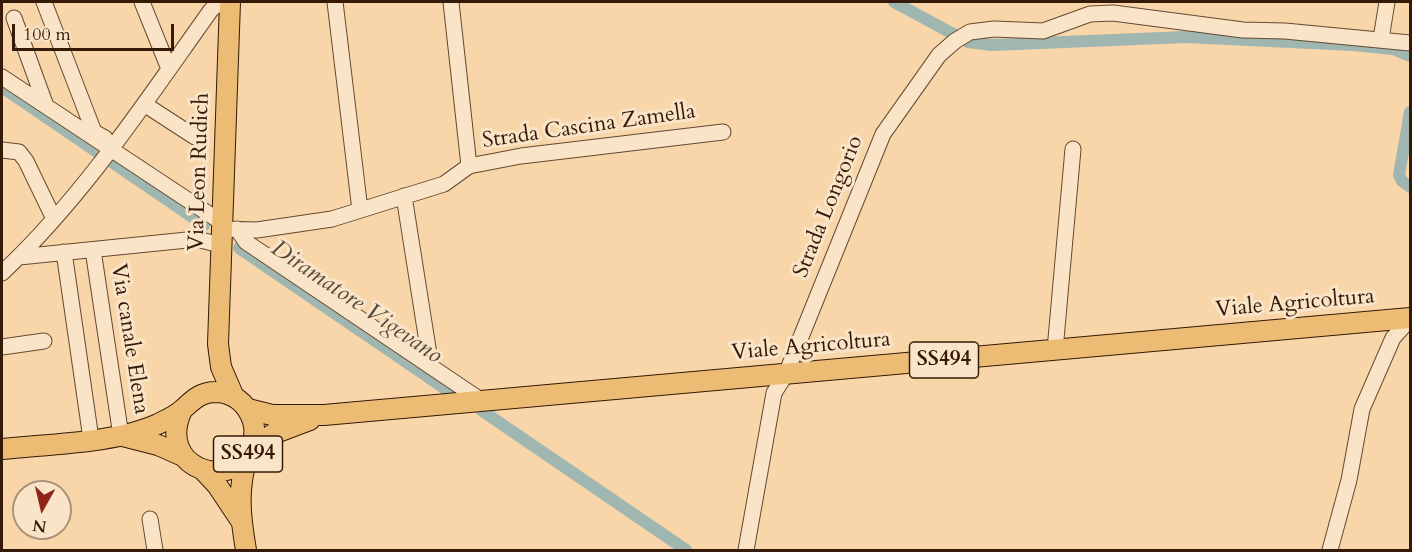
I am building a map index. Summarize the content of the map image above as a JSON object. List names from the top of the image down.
{
  "streets": {
    "main road": ["Via Leon Rudich", "Viale Agricoltura", "SS494"],
    "street": ["Strada Cascina Zamella", "Strada Longorio", "Via canale Elena"]
  },
  "crossings": [
    ["Strada Cascina Zamella", "Via Leon Rudich"],
    ["Strada Cascina Zamella", "Via canale Elena"],
    ["Strada Longorio", "Viale Agricoltura"],
    ["Viale Agricoltura", "Via canale Elena"],
    ["Viale Agricoltura", "SS494"]
  ],
  "water": ["Diramatore Vigevano"],
  "scale_bar": "100 m",
  "north": "bottom"
}
